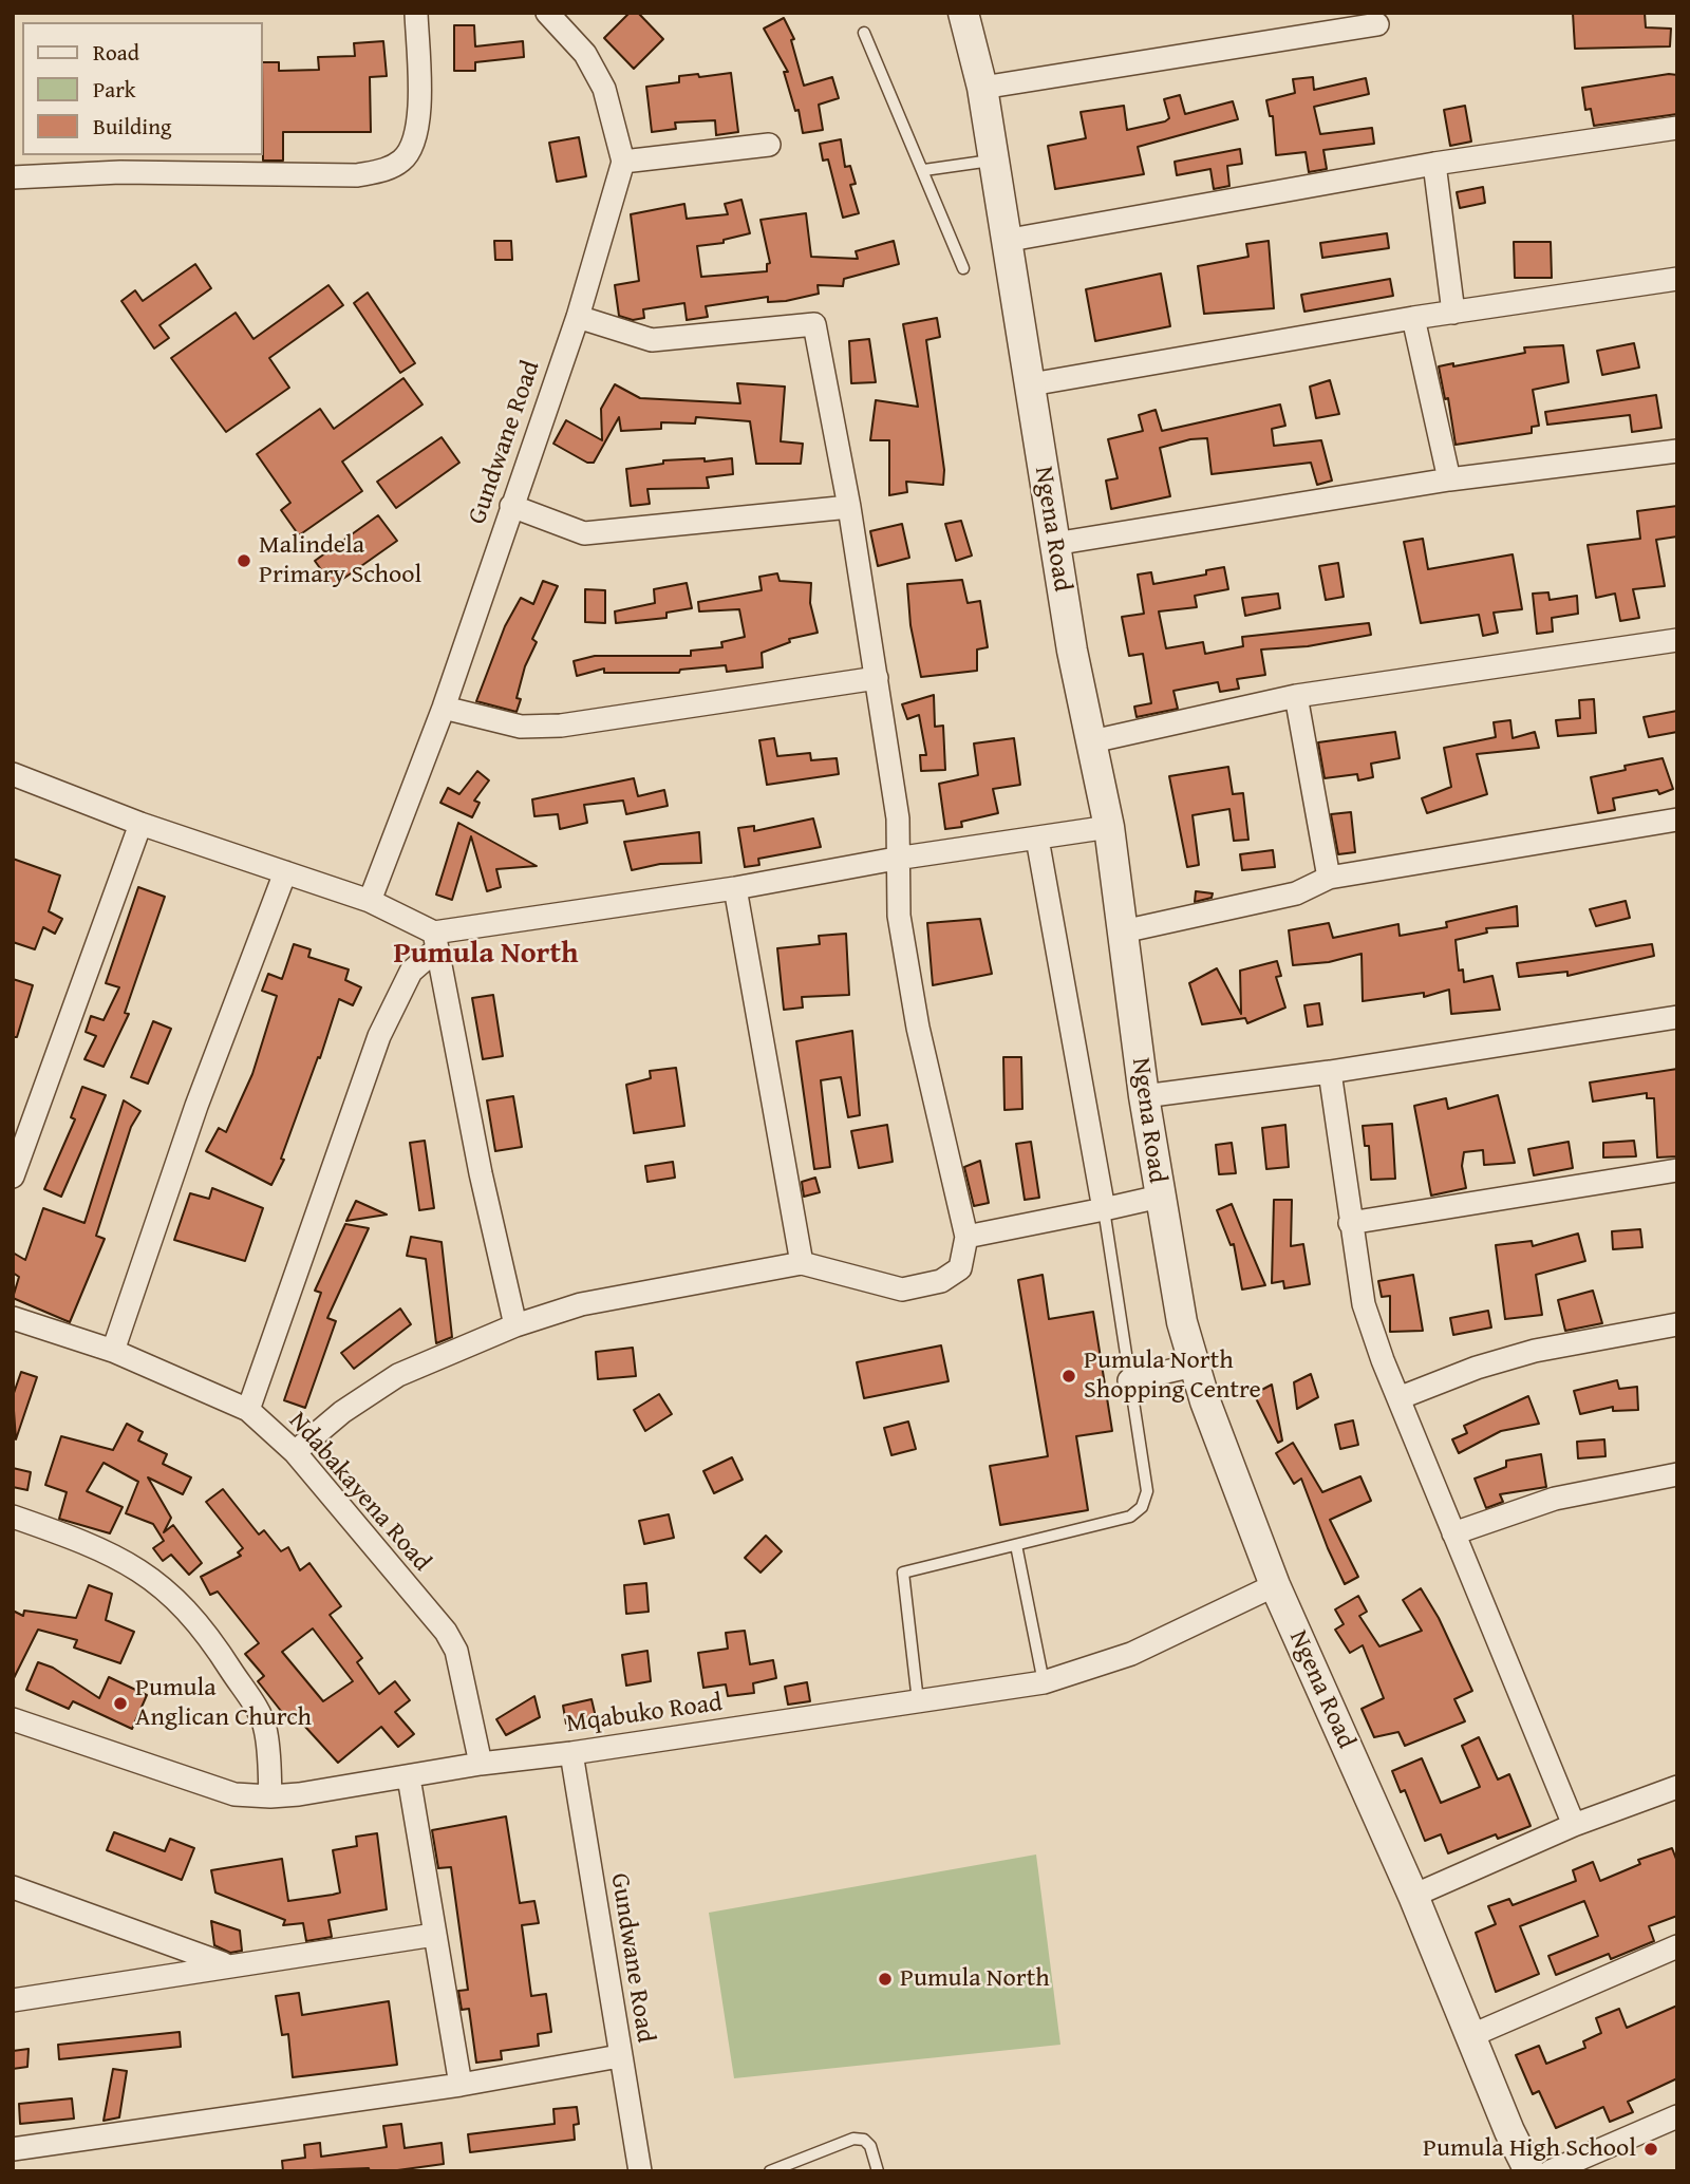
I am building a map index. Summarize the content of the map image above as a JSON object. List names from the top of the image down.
{
  "streets": {
    "street": [
      "Gundwane Road",
      "Ngena Road",
      "Ndabakayena Road",
      "Mqabuko Road"
    ]
  },
  "crossings": [
    ["Gundwane Road", "Mqabuko Road"],
    ["Ngena Road", "Mqabuko Road"],
    ["Ndabakayena Road", "Mqabuko Road"]
  ],
  "districts": ["Pumula North"],
  "places": [
    "Malindela Primary School",
    "Pumula North Shopping Centre",
    "Pumula Anglican Church",
    "Pumula North",
    "Pumula High School"
  ],
  "legend": ["Road", "Park", "Building"]
}
